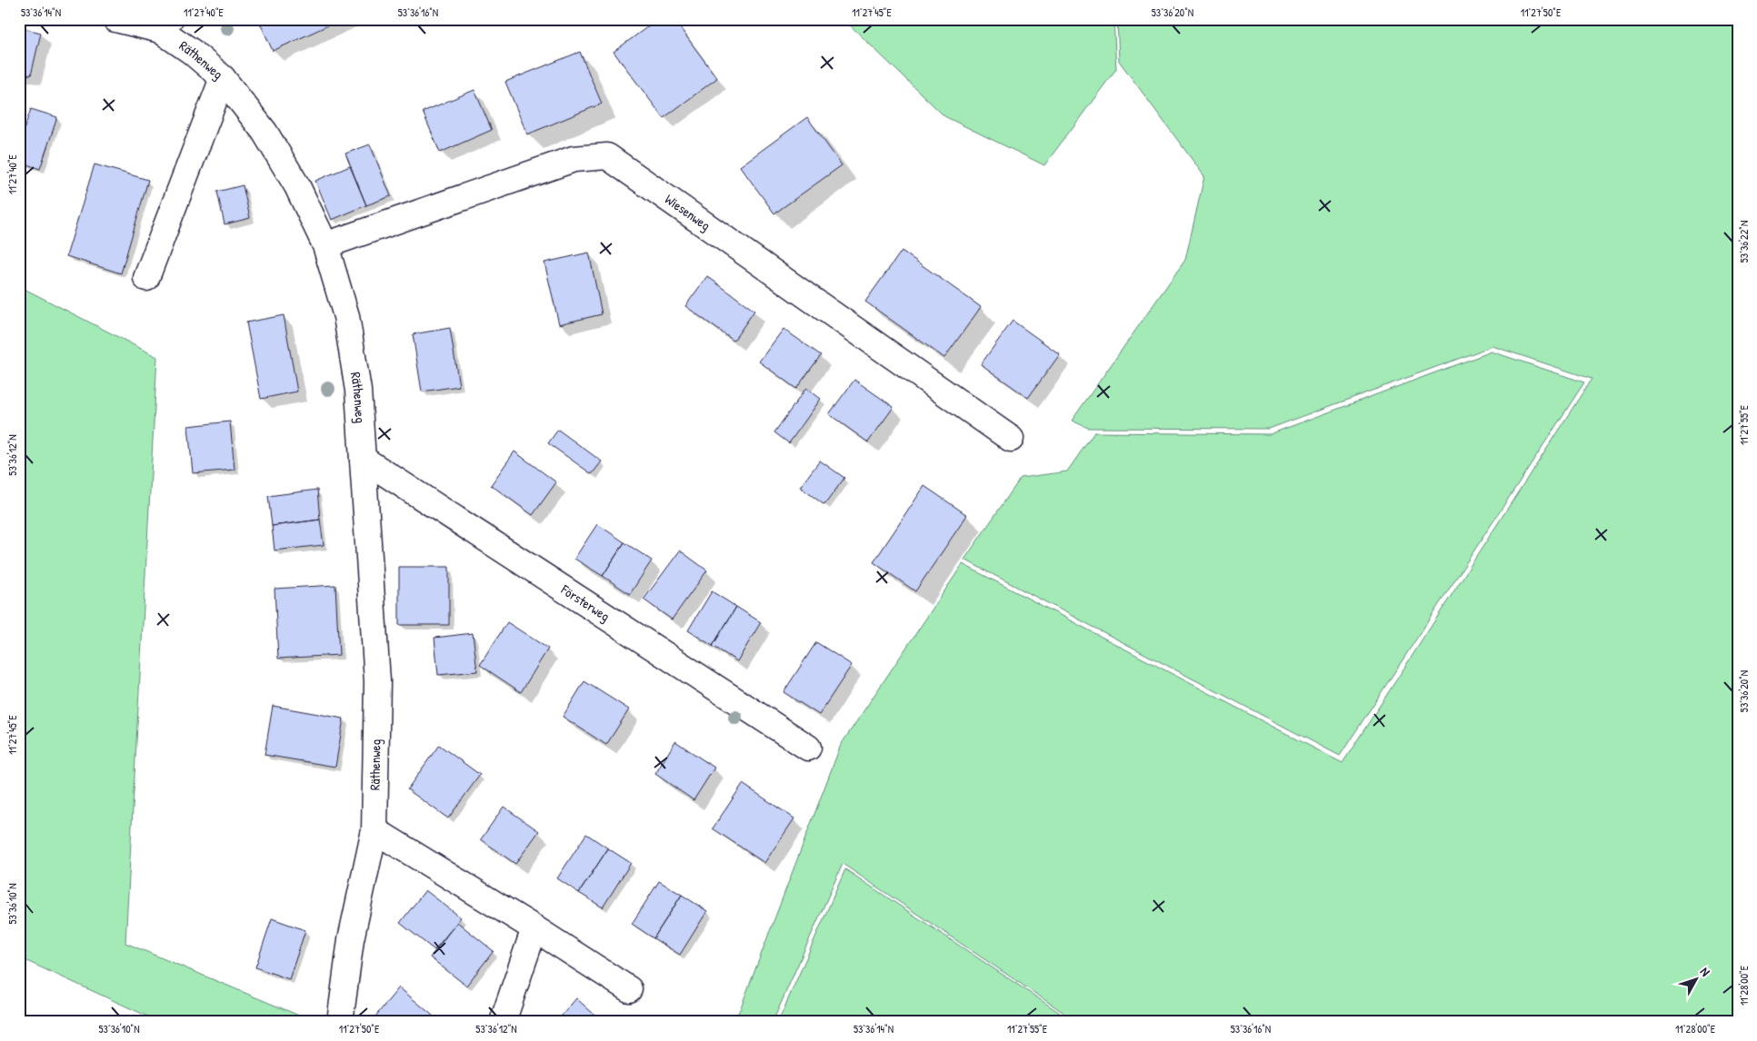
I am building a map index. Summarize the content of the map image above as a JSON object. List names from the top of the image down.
{
  "streets": {
    "street": ["Räthenweg", "Wiesenweg", "Försterweg"]
  },
  "crossings": [
    ["Räthenweg", "Wiesenweg"],
    ["Räthenweg", "Försterweg"]
  ],
  "north": "top right",
  "coordinates": [
    "53°36'14\"N",
    "11°27'40\"E",
    "53°36'16\"N",
    "11°27'45\"E",
    "53°36'20\"N",
    "11°27'50\"E",
    "53°36'22\"N",
    "11°27'55\"E",
    "53°36'12\"N",
    "53°36'10\"N",
    "11°28'00\"E"
  ]
}
